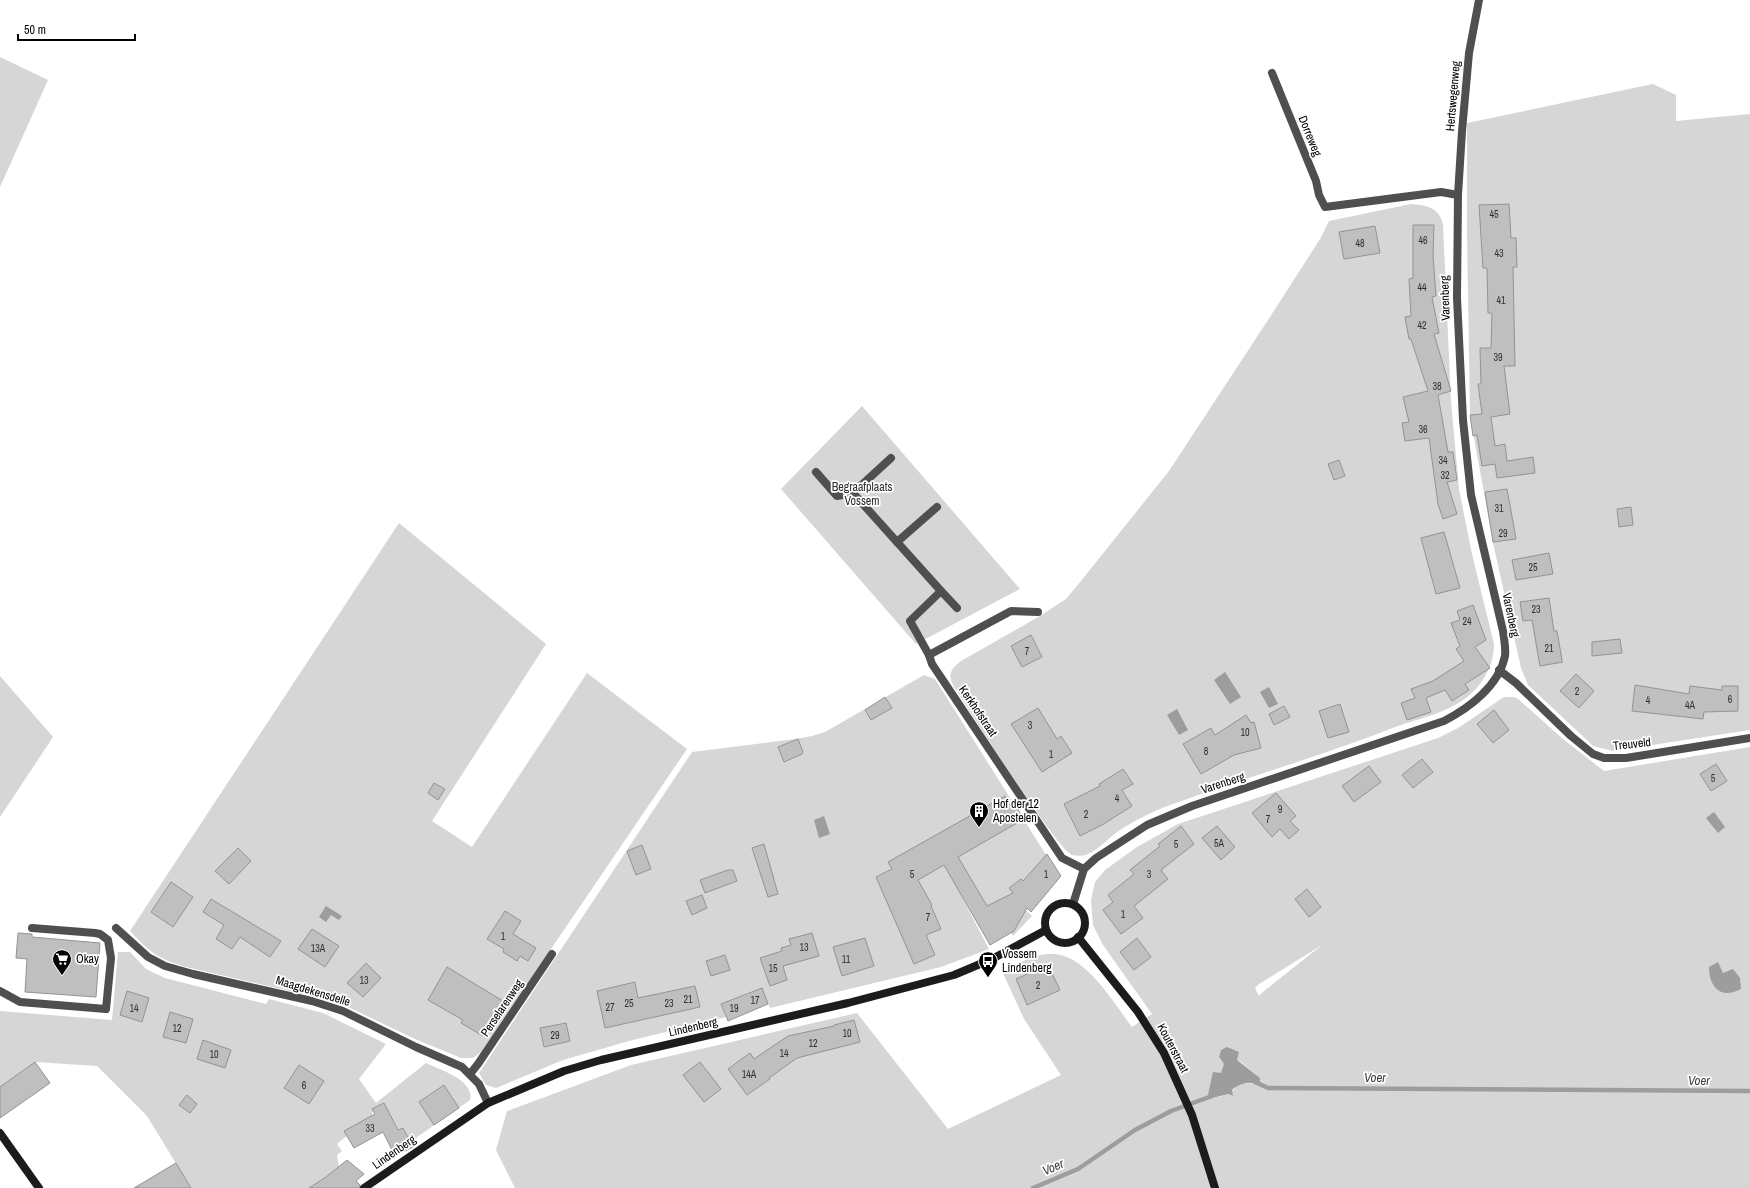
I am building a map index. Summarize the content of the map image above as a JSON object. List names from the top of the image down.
{
  "streets": {
    "street": [
      "Hertswegenweg",
      "Dorreweg",
      "Varenberg",
      "Kerkhofstraat",
      "Treuveld",
      "Maagdekensdelle",
      "Perselarenweg",
      "Lindenberg",
      "Kouterstraat"
    ]
  },
  "crossings": [
    ["Hertswegenweg", "Dorreweg"],
    ["Hertswegenweg", "Varenberg"],
    ["Dorreweg", "Varenberg"],
    ["Varenberg", "Kerkhofstraat"],
    ["Varenberg", "Treuveld"],
    ["Maagdekensdelle", "Perselarenweg"],
    ["Maagdekensdelle", "Lindenberg"],
    ["Lindenberg", "Kouterstraat"]
  ],
  "water": ["Voer"],
  "parks": ["Begraafplaats Vossem"],
  "places": {
    "building": ["Hof der 12 Apostelen"],
    "supermarket": ["Okay"],
    "bus stop": ["Vossem Lindenberg"]
  },
  "house_numbers": [
    "45",
    "46",
    "48",
    "43",
    "44",
    "41",
    "42",
    "39",
    "38",
    "36",
    "34",
    "32",
    "31",
    "29",
    "25",
    "23",
    "24",
    "21",
    "7",
    "2",
    "6",
    "4",
    "4A",
    "3",
    "10",
    "8",
    "1",
    "5",
    "4",
    "9",
    "2",
    "7",
    "5A",
    "5",
    "5",
    "1",
    "3",
    "1",
    "7",
    "1",
    "13",
    "13A",
    "11",
    "15",
    "13",
    "2",
    "21",
    "17",
    "25",
    "23",
    "27",
    "14",
    "19",
    "12",
    "10",
    "29",
    "12",
    "14",
    "10",
    "14A",
    "6",
    "33"
  ],
  "scale_bar": "50 m"
}
